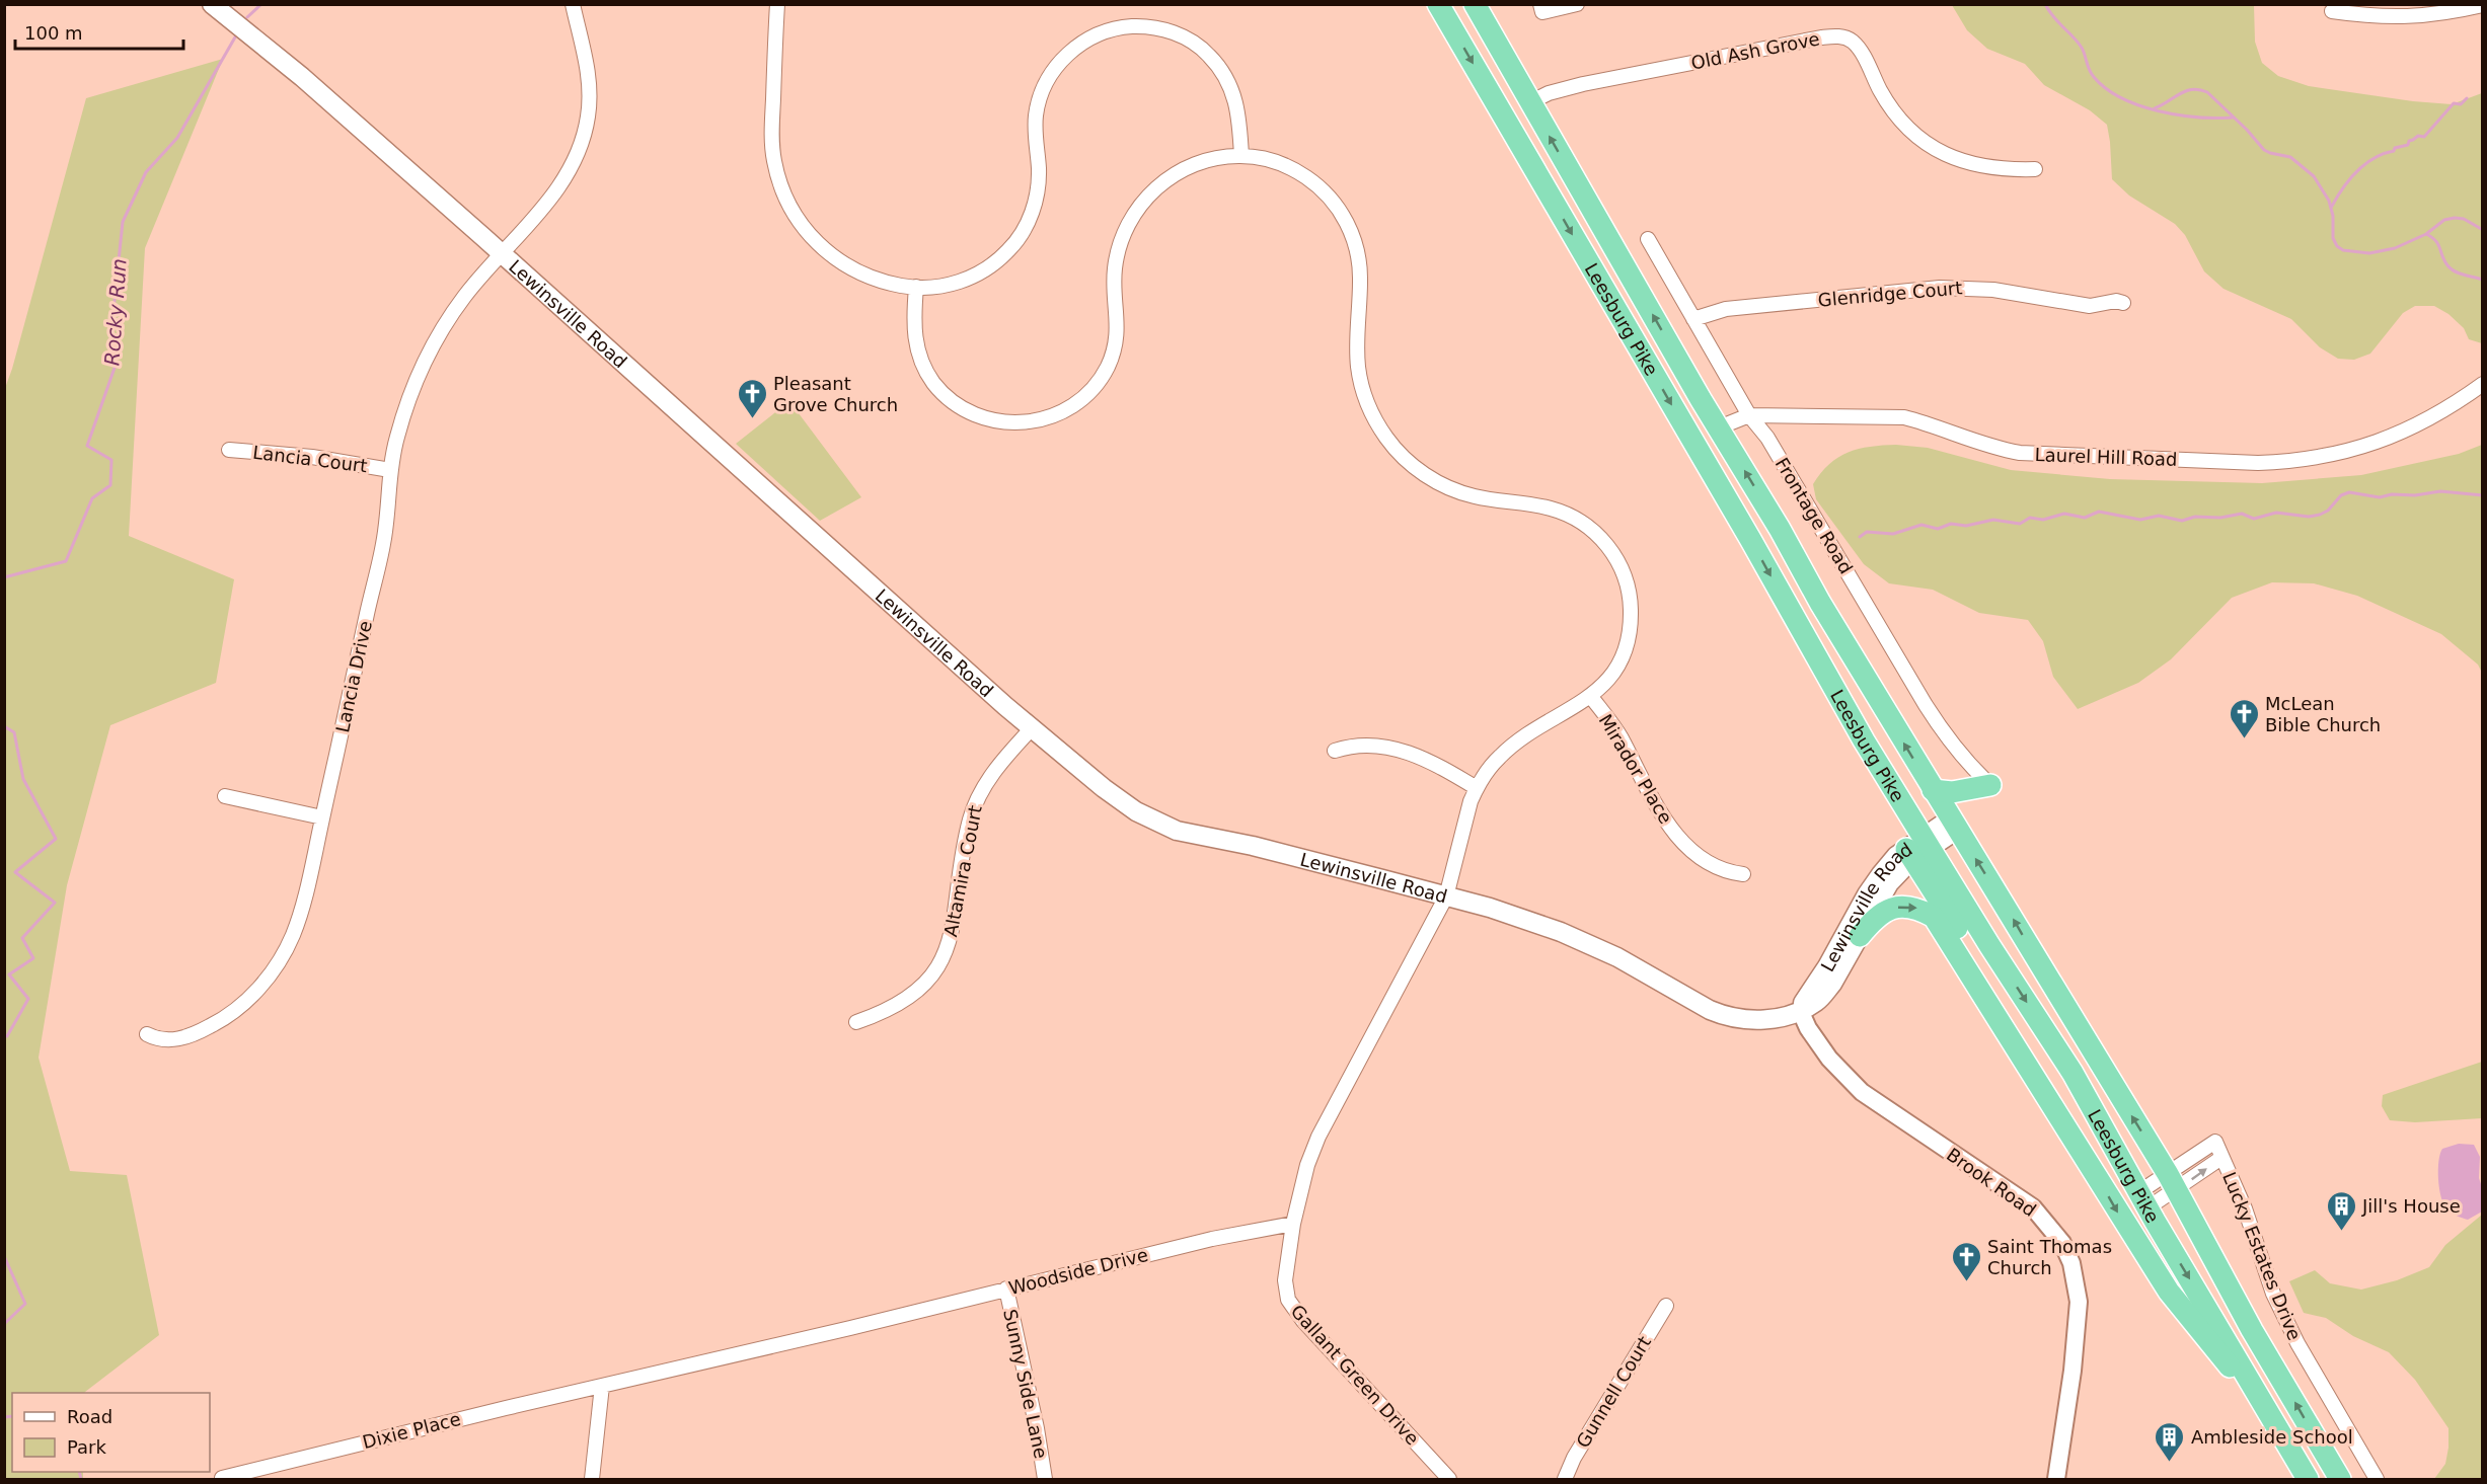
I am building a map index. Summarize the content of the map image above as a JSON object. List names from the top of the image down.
{
  "streets": {
    "highway": ["Leesburg Pike"],
    "main road": ["Lewinsville Road"],
    "street": [
      "Old Ash Grove",
      "Glenridge Court",
      "Laurel Hill Road",
      "Lancia Court",
      "Frontage Road",
      "Lancia Drive",
      "Mirador Place",
      "Altamira Court",
      "Brook Road",
      "Lucky Estates Drive",
      "Woodside Drive",
      "Gallant Green Drive",
      "Sunny Side Lane",
      "Gunnell Court",
      "Dixie Place"
    ]
  },
  "crossings": [
    ["Old Ash Grove", "Leesburg Pike"],
    ["Glenridge Court", "Frontage Road"],
    ["Lewinsville Road", "Leesburg Pike"],
    ["Lewinsville Road", "Lancia Drive"],
    ["Lewinsville Road", "Altamira Court"],
    ["Lewinsville Road", "Brook Road"],
    ["Leesburg Pike", "Laurel Hill Road"],
    ["Leesburg Pike", "Lucky Estates Drive"],
    ["Laurel Hill Road", "Frontage Road"],
    ["Lancia Court", "Lancia Drive"],
    ["Woodside Drive", "Gallant Green Drive"],
    ["Woodside Drive", "Sunny Side Lane"],
    ["Woodside Drive", "Dixie Place"]
  ],
  "water": ["Rocky Run"],
  "places": {
    "church": ["Pleasant Grove Church", "McLean Bible Church", "Saint Thomas Church"],
    "building": ["Jill's House", "Ambleside School"]
  },
  "legend": ["Road", "Park"],
  "scale_bar": "100 m"
}
